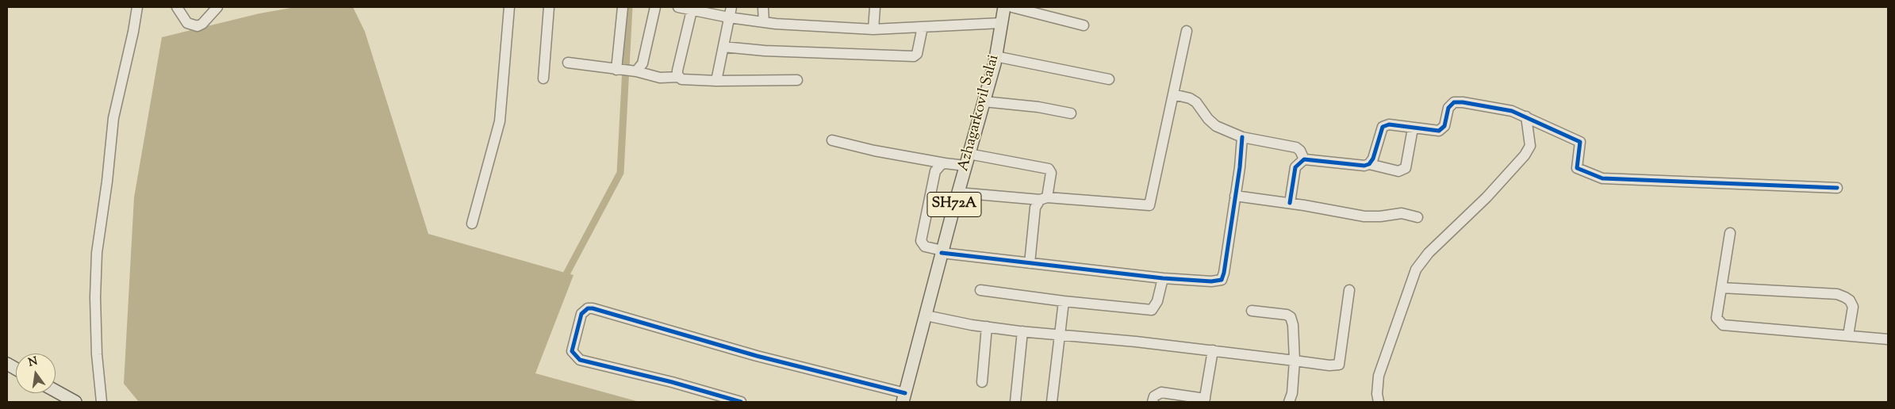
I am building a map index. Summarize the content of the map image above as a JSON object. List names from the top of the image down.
{
  "streets": {
    "main road": ["Azhagarkovil Salai", "SH72A"]
  },
  "north": "top"
}
